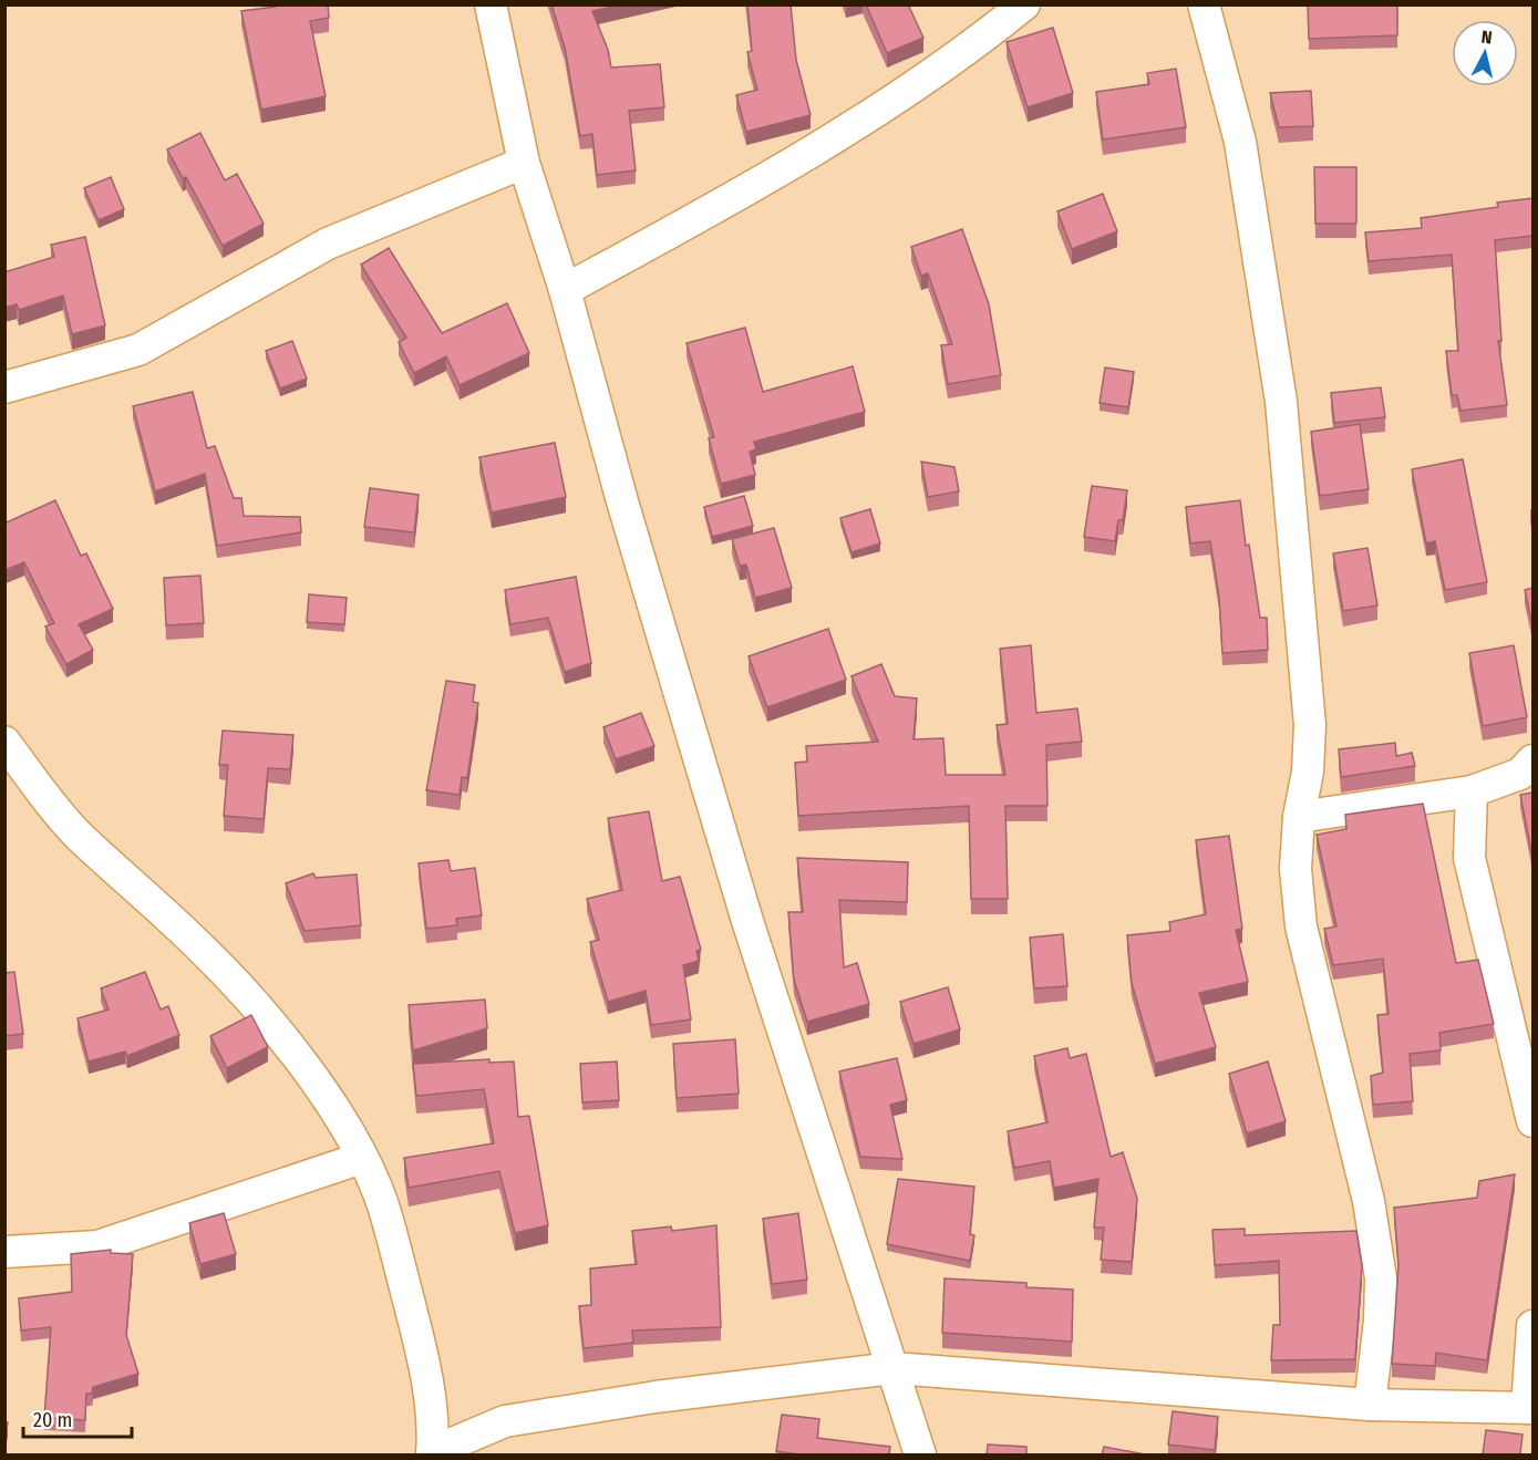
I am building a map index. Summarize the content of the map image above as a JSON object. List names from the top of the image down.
{
  "scale_bar": "20 m",
  "north": "top"
}
